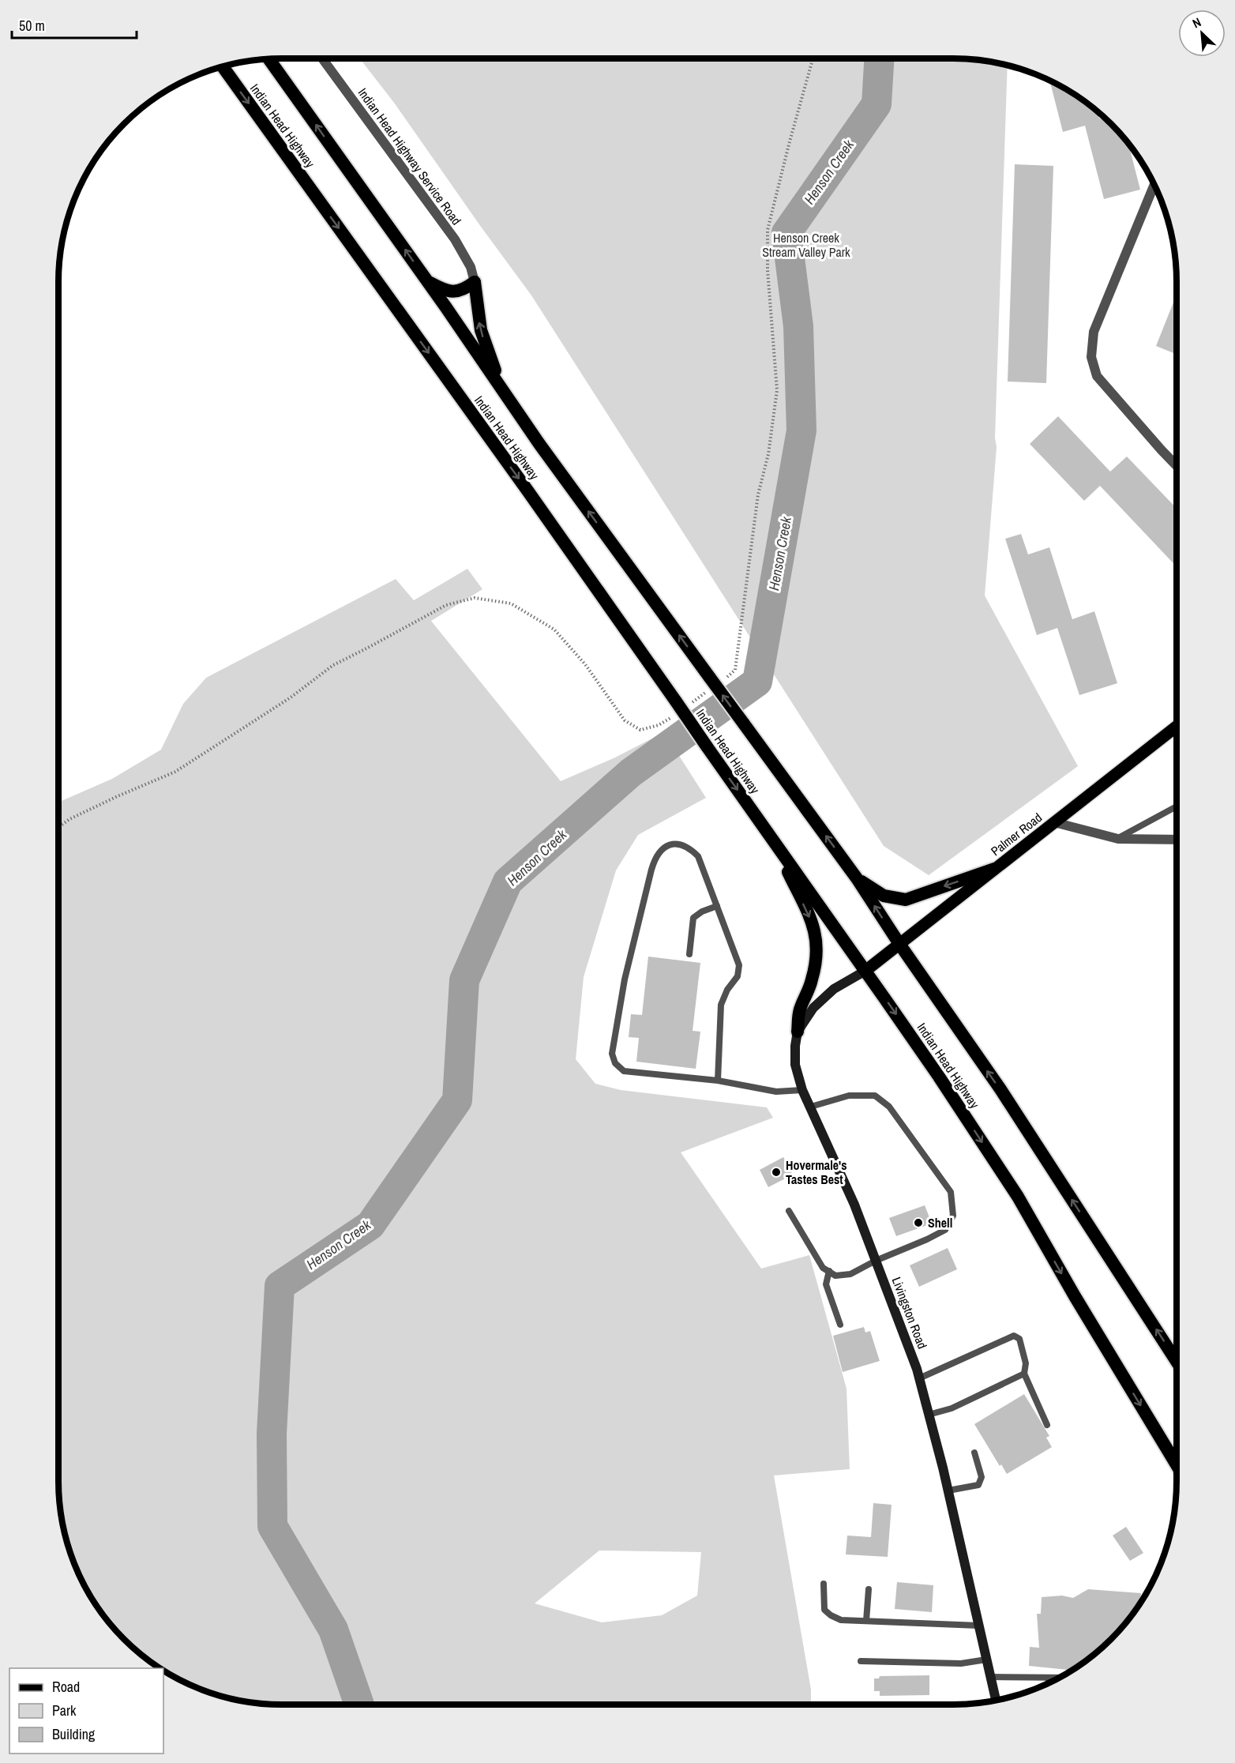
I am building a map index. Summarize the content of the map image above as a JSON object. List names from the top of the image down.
{
  "streets": {
    "highway": ["Indian Head Highway"],
    "main road": ["Palmer Road", "Livingston Road"],
    "street": ["Indian Head Highway Service Road"]
  },
  "crossings": [
    ["Indian Head Highway", "Palmer Road"],
    ["Indian Head Highway", "Livingston Road"],
    ["Palmer Road", "Livingston Road"]
  ],
  "water": ["Henson Creek"],
  "parks": ["Henson Creek Stream Valley Park"],
  "places": ["Hovermale's Tastes Best", "Shell"],
  "legend": ["Road", "Park", "Building"],
  "scale_bar": "50 m",
  "north": "top left"
}
